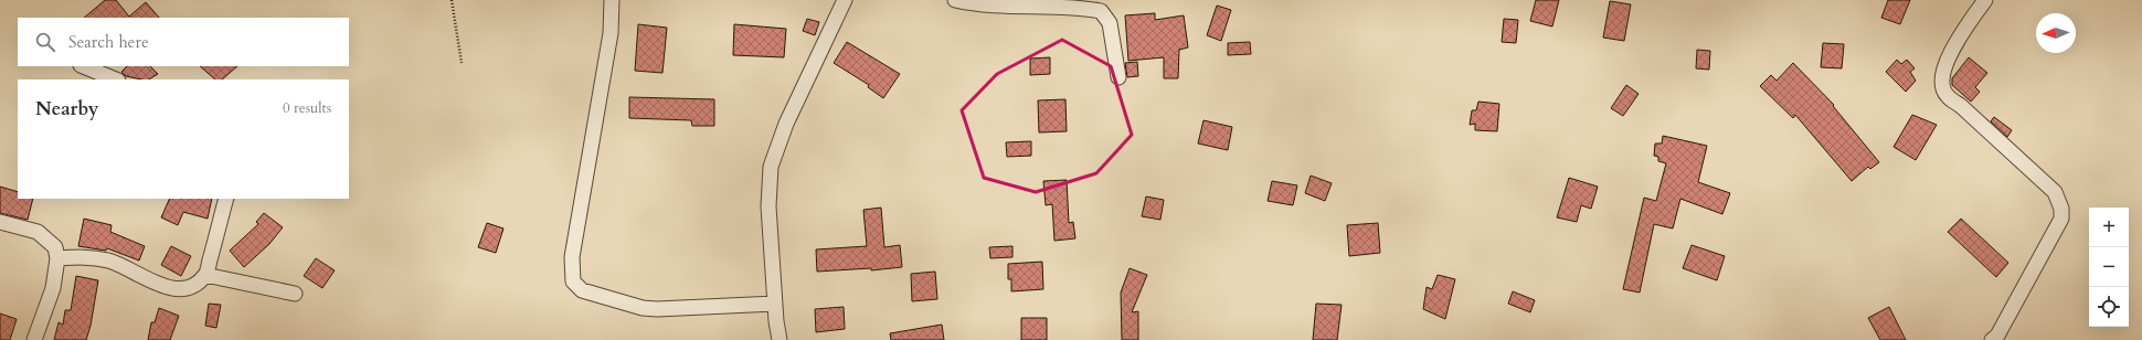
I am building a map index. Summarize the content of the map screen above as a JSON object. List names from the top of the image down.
{
  "north": "left",
  "page": {
    "search": "Search here",
    "heading": ["Nearby", "0 results"],
    "map_buttons": ["+", "−"]
  }
}
